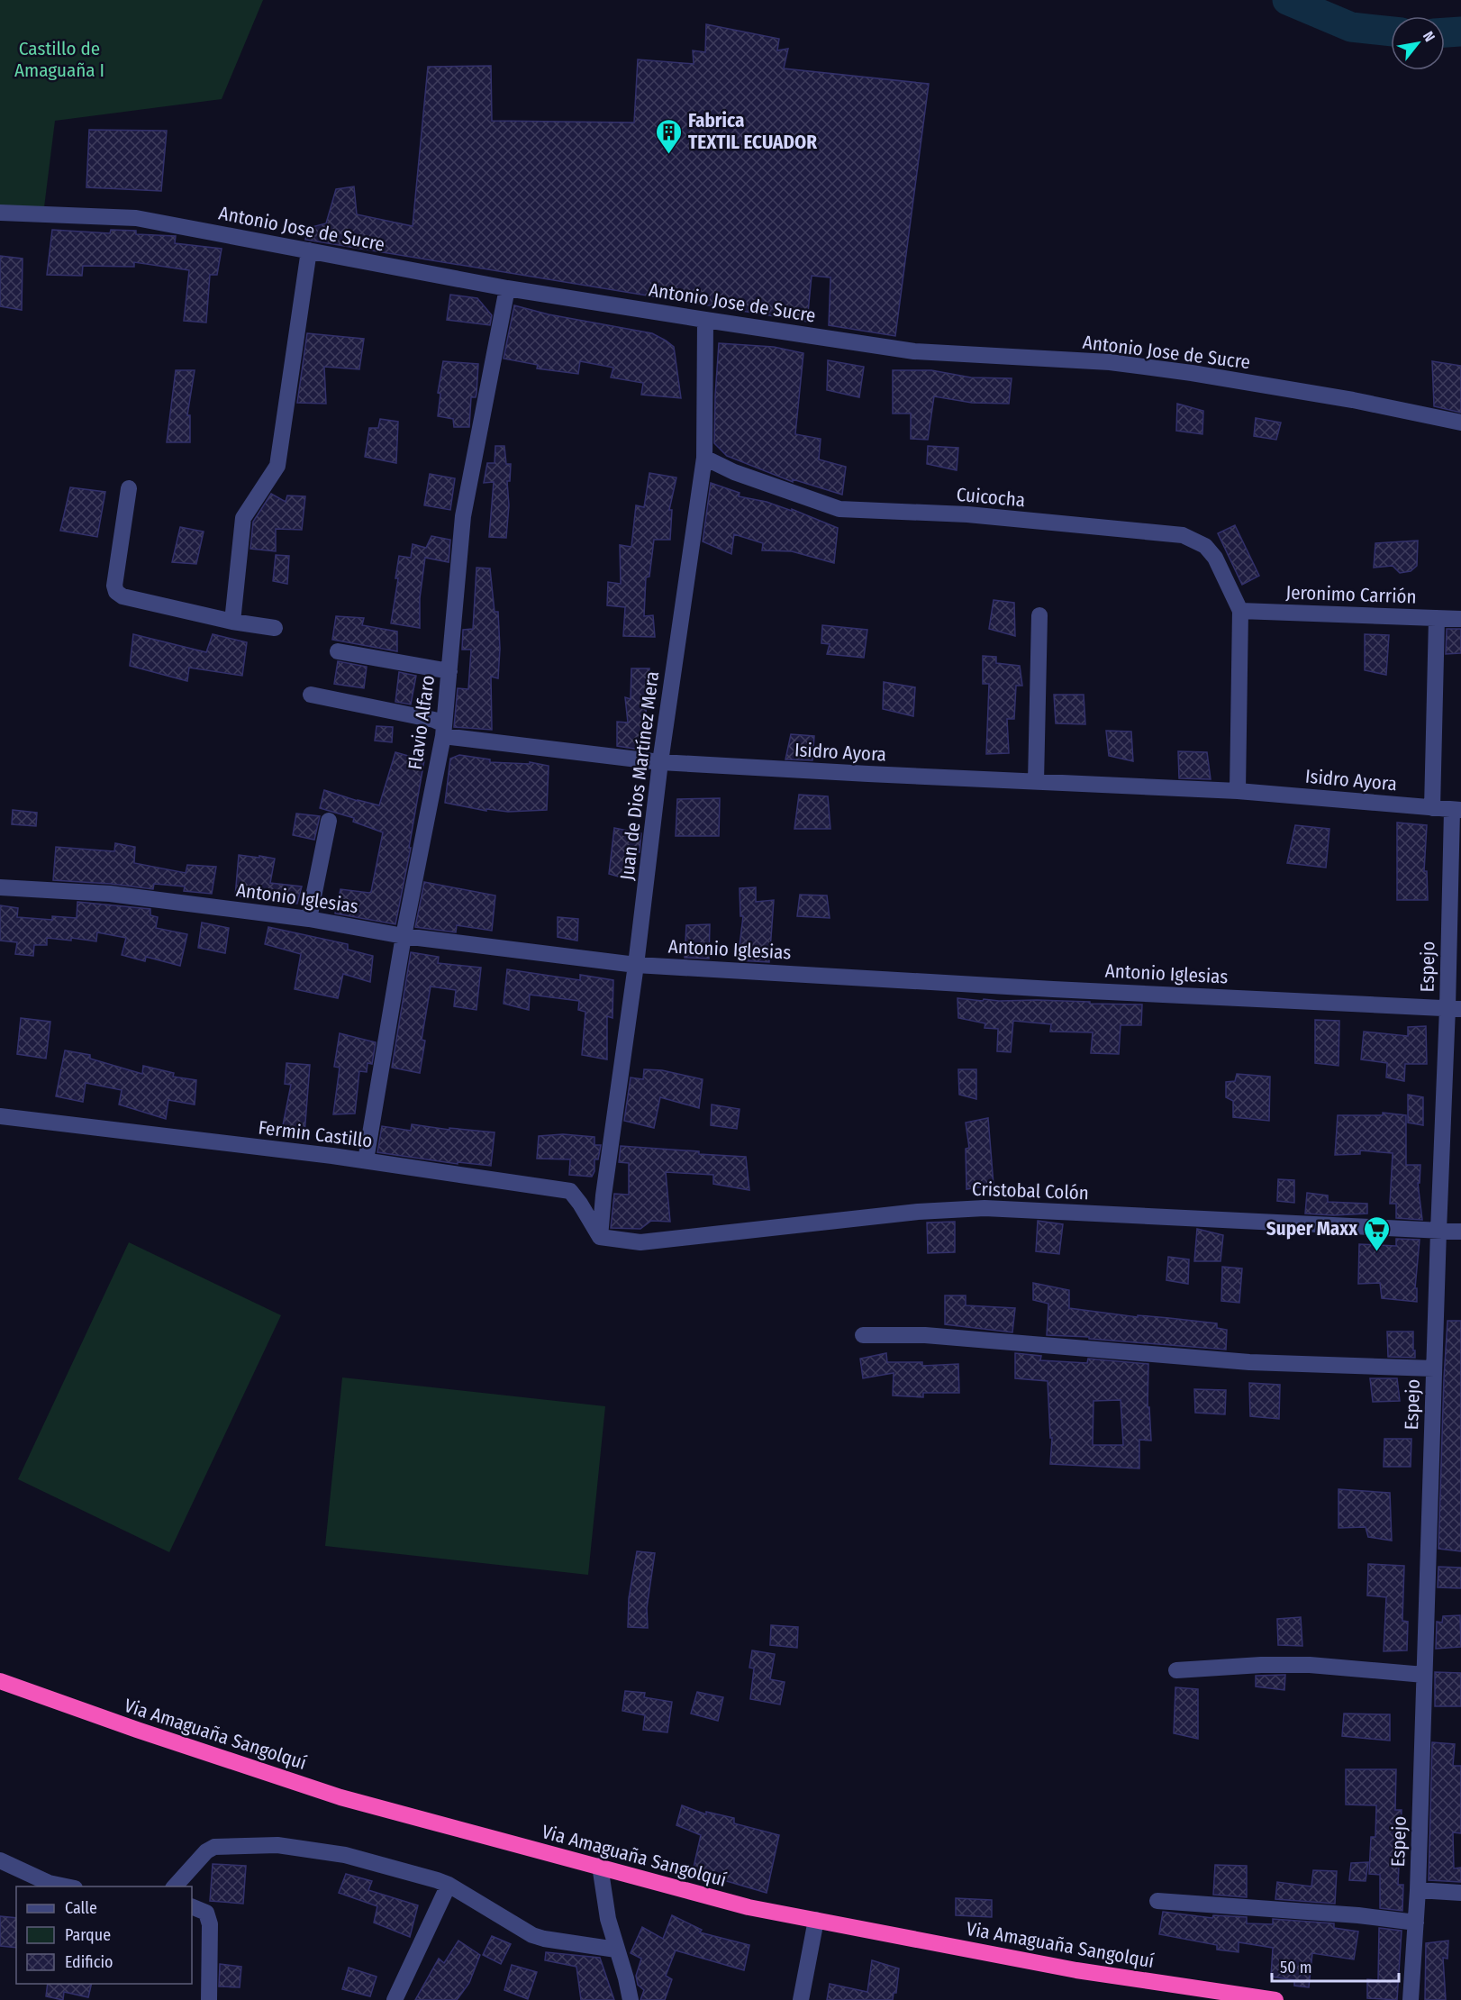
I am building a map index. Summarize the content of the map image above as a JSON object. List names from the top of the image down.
{
  "streets": {
    "highway": ["Via Amaguaña Sangolquí"],
    "street": [
      "Antonio Jose de Sucre",
      "Cuicocha",
      "Jeronimo Carrión",
      "Flavio Alfaro",
      "Isidro Ayora",
      "Juan de Dios Martínez Mera",
      "Antonio Iglesias",
      "Espejo",
      "Fermin Castillo",
      "Cristobal Colón"
    ]
  },
  "crossings": [
    ["Antonio Jose de Sucre", "Flavio Alfaro"],
    ["Antonio Jose de Sucre", "Juan de Dios Martínez Mera"],
    ["Cuicocha", "Jeronimo Carrión"],
    ["Cuicocha", "Juan de Dios Martínez Mera"],
    ["Flavio Alfaro", "Isidro Ayora"],
    ["Flavio Alfaro", "Antonio Iglesias"],
    ["Flavio Alfaro", "Fermin Castillo"],
    ["Isidro Ayora", "Juan de Dios Martínez Mera"],
    ["Isidro Ayora", "Espejo"],
    ["Juan de Dios Martínez Mera", "Antonio Iglesias"],
    ["Juan de Dios Martínez Mera", "Fermin Castillo"],
    ["Juan de Dios Martínez Mera", "Cristobal Colón"],
    ["Antonio Iglesias", "Espejo"],
    ["Espejo", "Cristobal Colón"]
  ],
  "parks": ["Castillo de Amaguaña I"],
  "places": {
    "building": ["Fabrica TEXTIL ECUADOR"],
    "supermarket": ["Super Maxx"]
  },
  "legend": ["Calle", "Parque", "Edificio"],
  "scale_bar": "50 m",
  "north": "top right"
}
